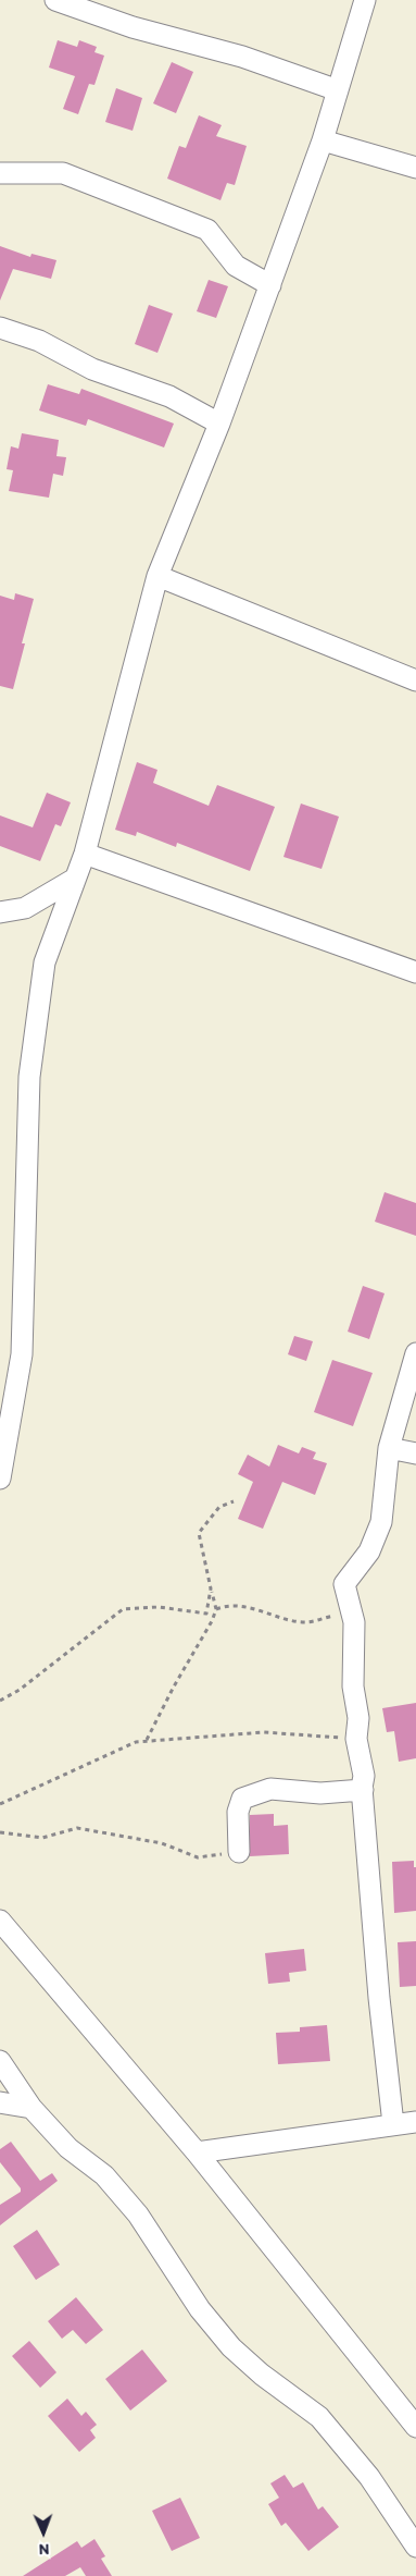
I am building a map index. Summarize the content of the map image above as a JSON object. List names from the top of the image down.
{
  "north": "bottom"
}
